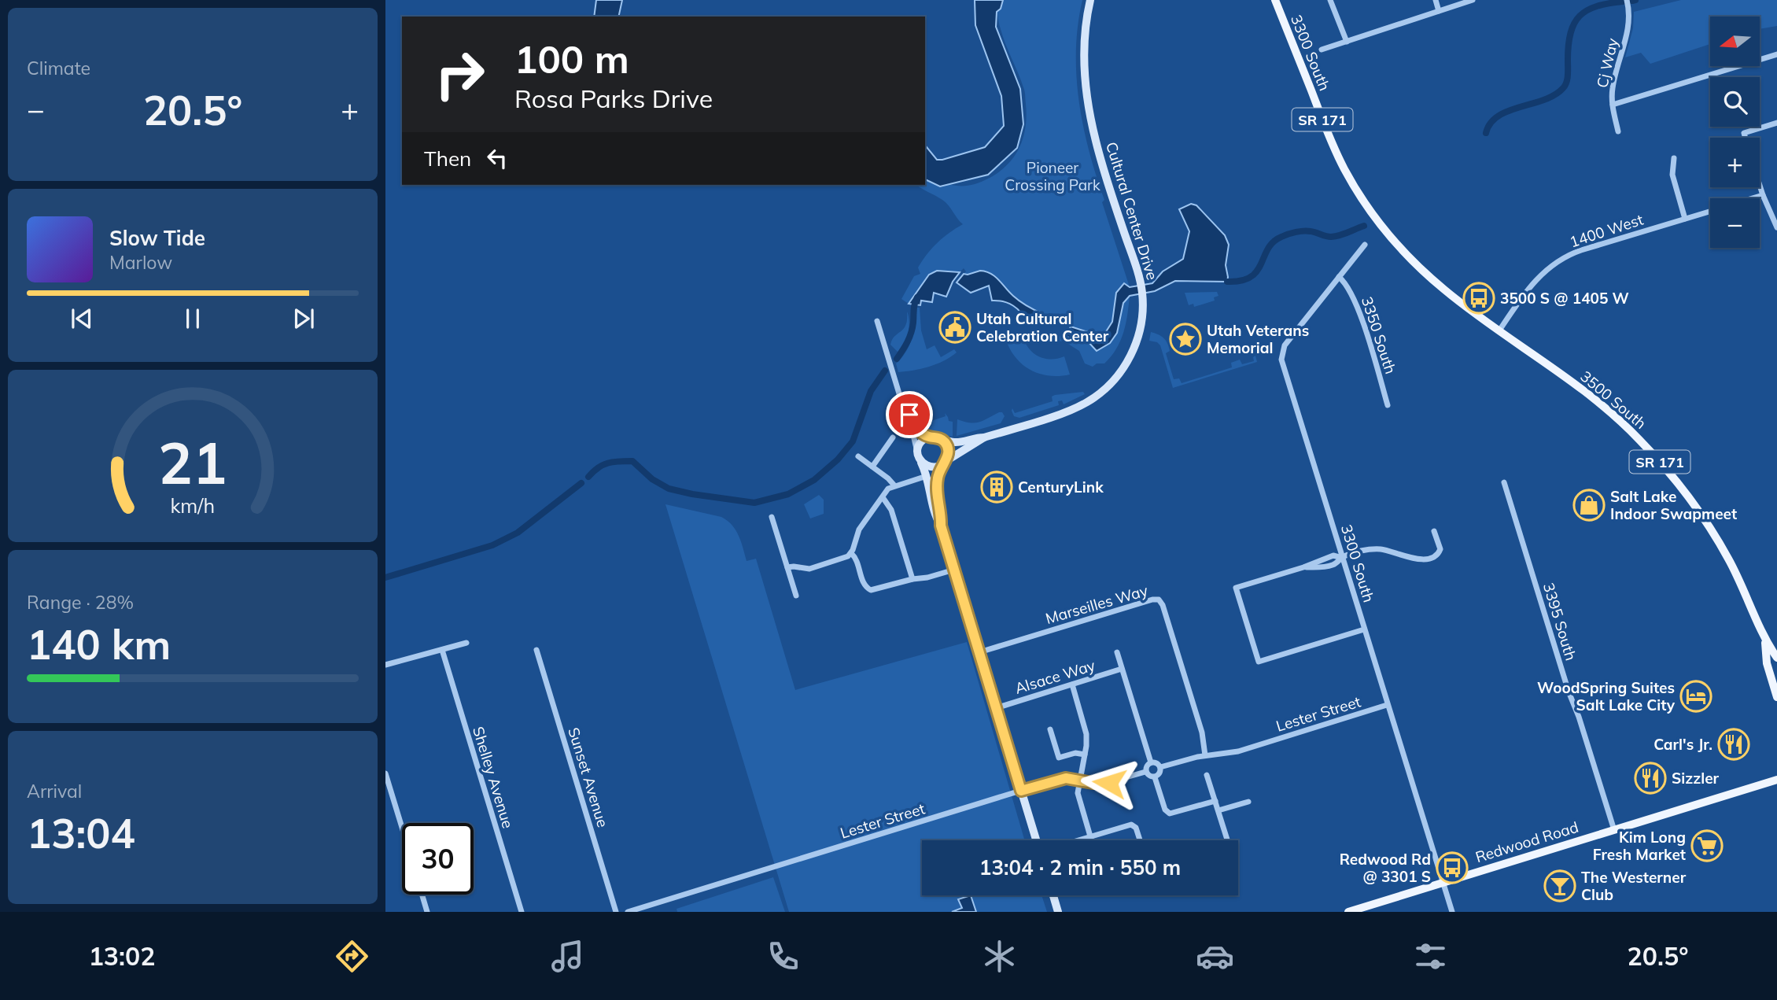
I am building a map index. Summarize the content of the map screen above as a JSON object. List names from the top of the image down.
{
  "streets": {
    "main road": [
      "3300 South",
      "SR 171",
      "3500 South",
      "Redwood Road"
    ],
    "street": [
      "Cj Way",
      "Cultural Center Drive",
      "1400 West",
      "3350 South",
      "Marseilles Way",
      "3395 South",
      "Alsace Way",
      "Lester Street",
      "Shelley Avenue",
      "Sunset Avenue"
    ]
  },
  "crossings": [
    ["3300 South", "3350 South"],
    ["3300 South", "3500 South"],
    ["3300 South", "Lester Street"],
    ["3300 South", "Redwood Road"],
    ["1400 West", "3500 South"],
    ["Marseilles Way", "Lester Street"],
    ["3395 South", "Redwood Road"]
  ],
  "parks": ["Pioneer Crossing Park"],
  "places": {
    "bus stop": ["3500 S @ 1405 W", "Redwood Rd @ 3301 S"],
    "public building": ["Utah Cultural Celebration Center"],
    "place": ["Utah Veterans Memorial"],
    "building": ["CenturyLink"],
    "shop": ["Salt Lake Indoor Swapmeet"],
    "hotel": ["WoodSpring Suites Salt Lake City"],
    "restaurant": ["Carl's Jr.", "Sizzler"],
    "supermarket": ["Kim Long Fresh Market"],
    "bar": ["The Westerner Club"]
  },
  "north": "left",
  "page": {
    "tile": [
      "Climate",
      ["Range · 28%", "140 km"],
      ["Arrival", "13:04"]
    ],
    "map_buttons": ["+", "−"],
    "turn": ["100 m", "Rosa Parks Drive"],
    "heat": ["−", "20.5°", "+"],
    "then": "Then",
    "song": ["Slow Tide", "Marlow"],
    "limit": "30",
    "trip": "13:04 · 2 min · 550 m",
    "tabs": ["13:02", "20.5°"],
    "gauge": ["21", "km/h"]
  }
}
